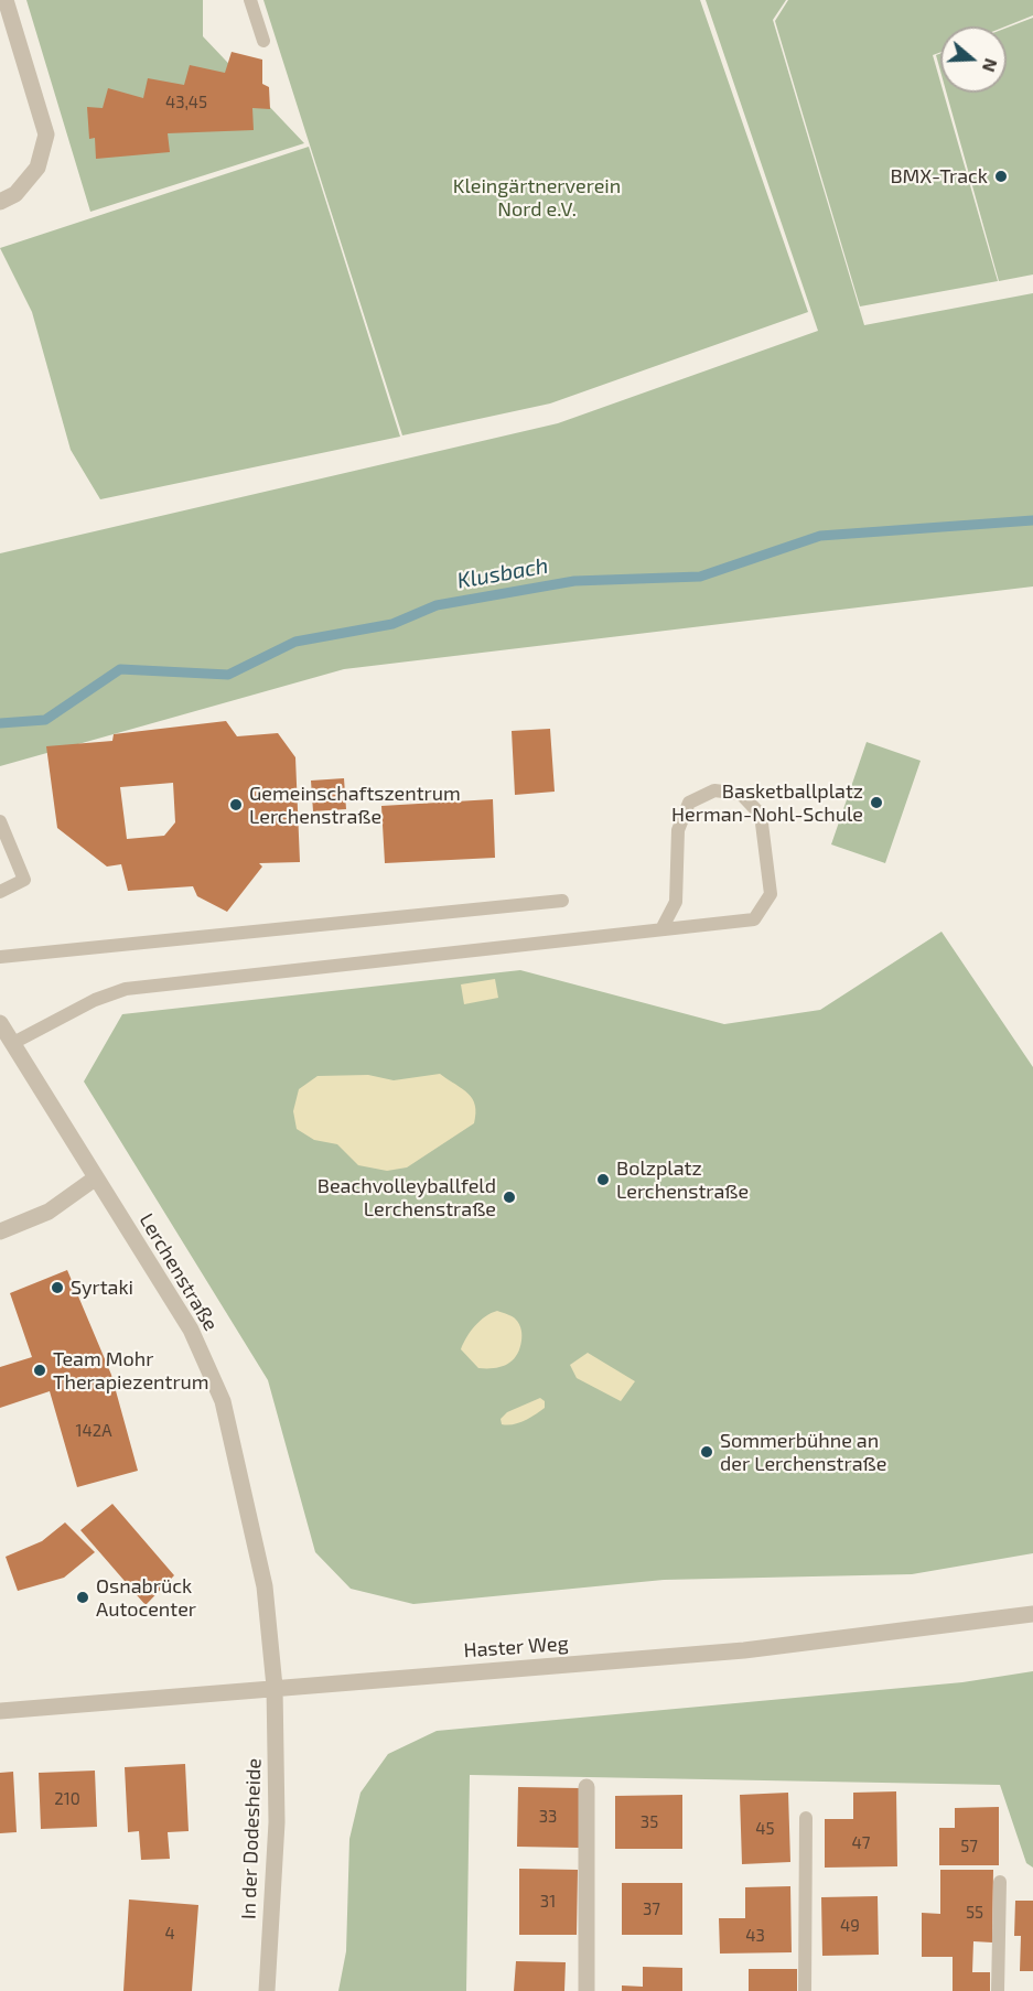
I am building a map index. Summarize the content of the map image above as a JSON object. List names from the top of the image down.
{
  "streets": {
    "street": ["Lerchenstraße", "Haster Weg", "In der Dodesheide"]
  },
  "crossings": [
    ["Lerchenstraße", "Haster Weg"],
    ["Lerchenstraße", "In der Dodesheide"],
    ["Haster Weg", "In der Dodesheide"]
  ],
  "water": ["Klusbach"],
  "parks": ["Kleingärtnerverein Nord e.V."],
  "places": [
    "BMX-Track",
    "Basketballplatz Herman-Nohl-Schule",
    "Gemeinschaftszentrum Lerchenstraße",
    "Bolzplatz Lerchenstraße",
    "Beachvolleyballfeld Lerchenstraße",
    "Syrtaki",
    "Team Mohr Therapiezentrum",
    "Sommerbühne an der Lerchenstraße",
    "Osnabrück Autocenter"
  ],
  "house_numbers": [
    "43,45",
    "142A",
    "210",
    "33",
    "35",
    "45",
    "47",
    "57",
    "31",
    "37",
    "55",
    "49",
    "4",
    "43"
  ],
  "north": "right"
}
